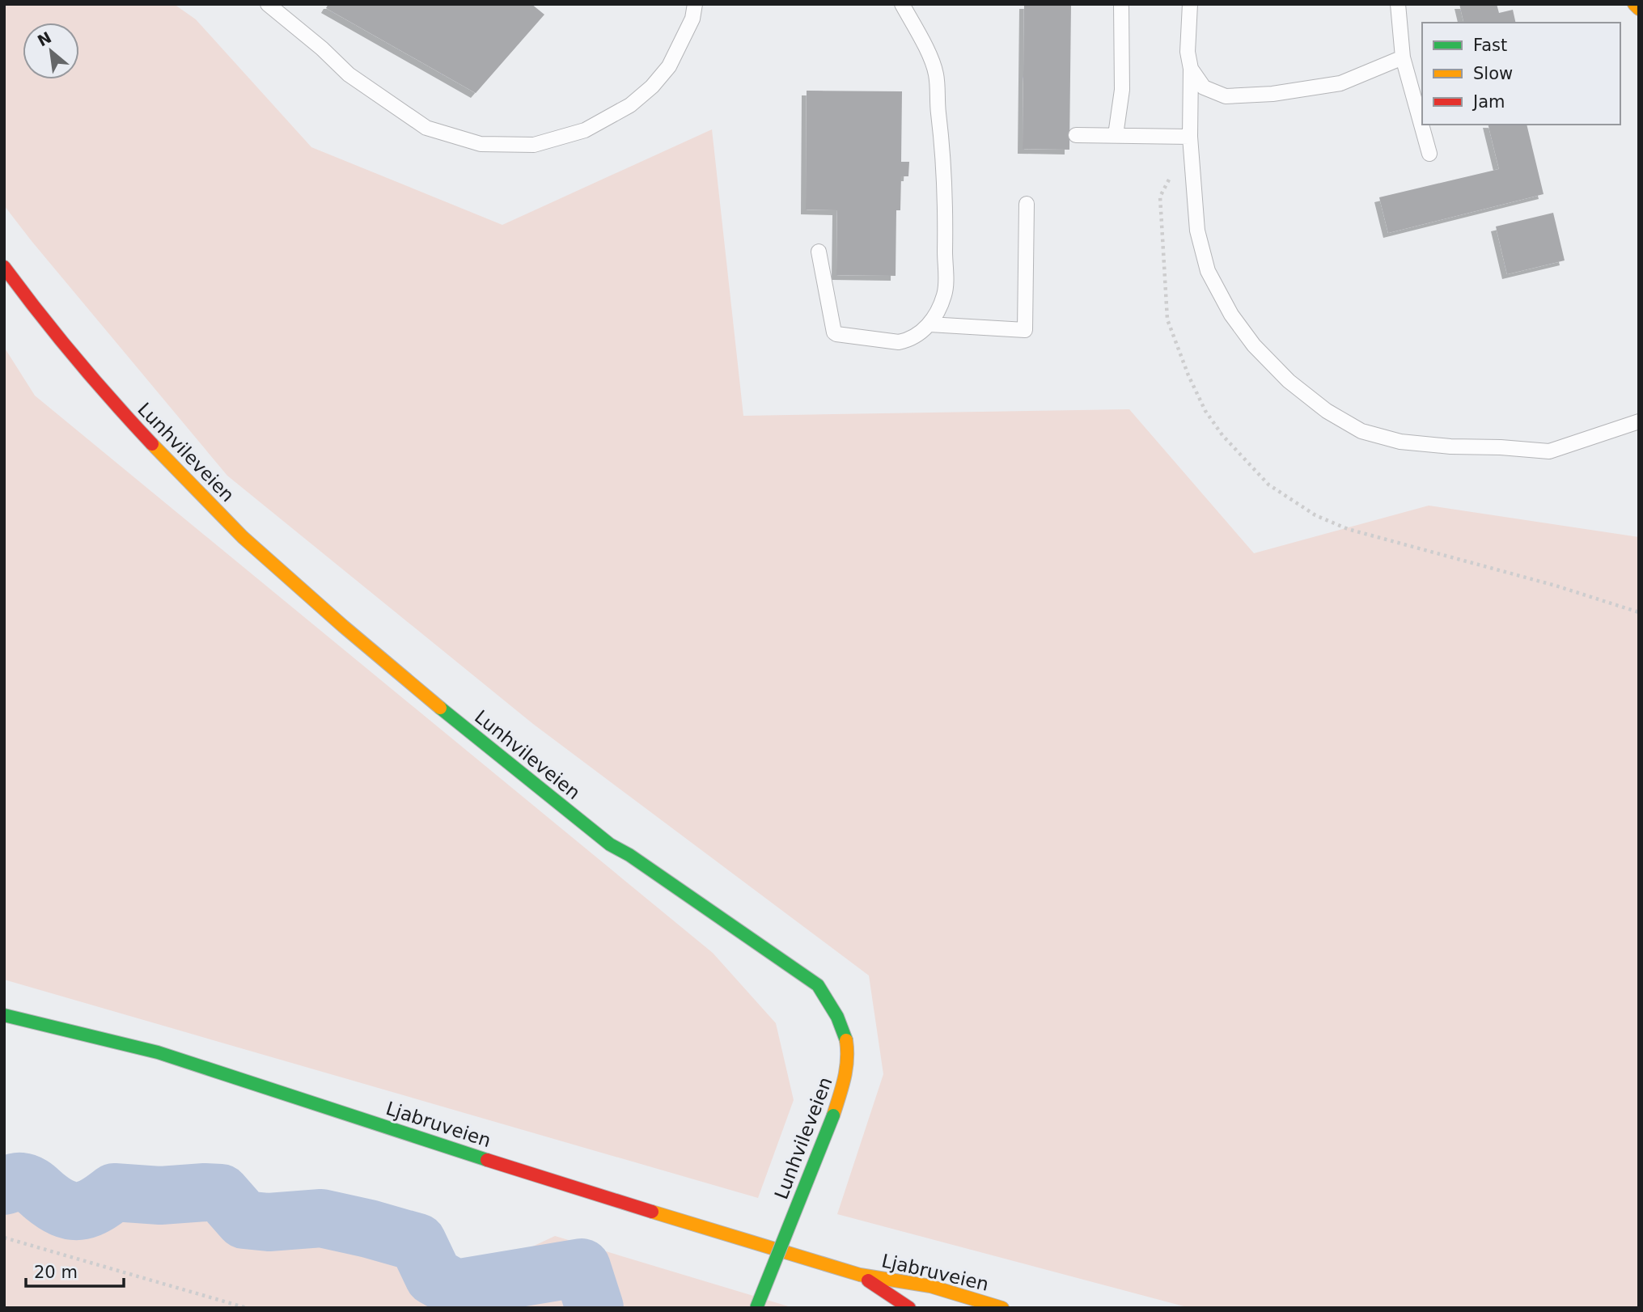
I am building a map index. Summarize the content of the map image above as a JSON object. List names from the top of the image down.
{
  "streets": {
    "main road": ["Lunhvileveien", "Ljabruveien"]
  },
  "legend": ["Fast", "Slow", "Jam"],
  "scale_bar": "20 m",
  "north": "top left"
}
